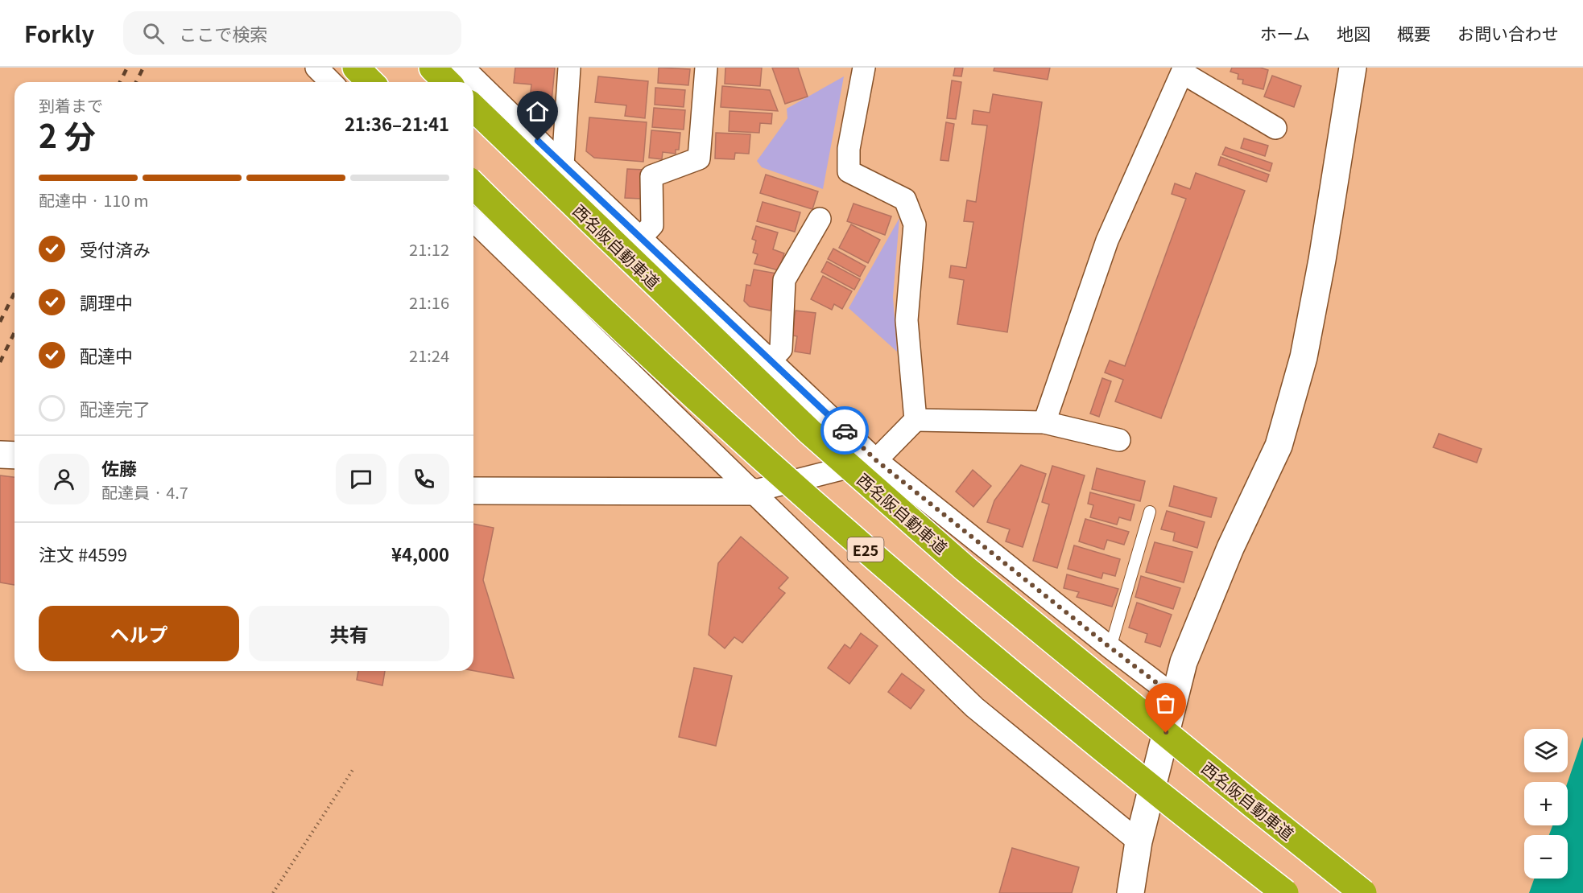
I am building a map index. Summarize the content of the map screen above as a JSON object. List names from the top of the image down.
{
  "streets": {
    "highway": ["西名阪自動車道", "E25"]
  },
  "page": {
    "header": "Forkly",
    "search": "ここで検索",
    "nav": [
      "ホーム",
      "地図",
      "概要",
      "お問い合わせ"
    ],
    "heading": ["2 分", "到着まで", "21:36–21:41"],
    "panel": [
      "佐藤",
      "配達員 · 4.7",
      "注文 #4599",
      "¥4,000"
    ],
    "bar": "配達中 · 110 m",
    "list": [
      ["受付済み", "21:12"],
      ["調理中", "21:16"],
      ["配達中", "21:24"],
      "配達完了"
    ],
    "buttons": ["ヘルプ", "共有"],
    "map_buttons": ["+", "−"]
  }
}
